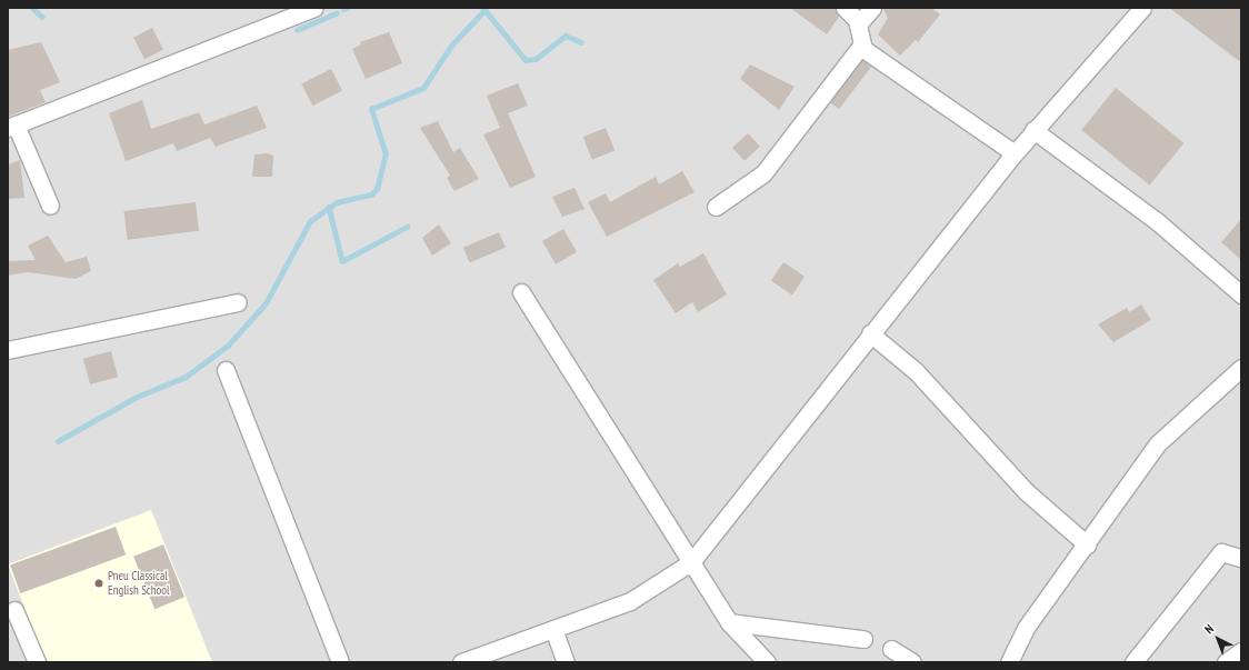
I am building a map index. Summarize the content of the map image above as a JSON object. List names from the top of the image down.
{
  "places": ["Pneu Classical English School"],
  "north": "top left"
}
